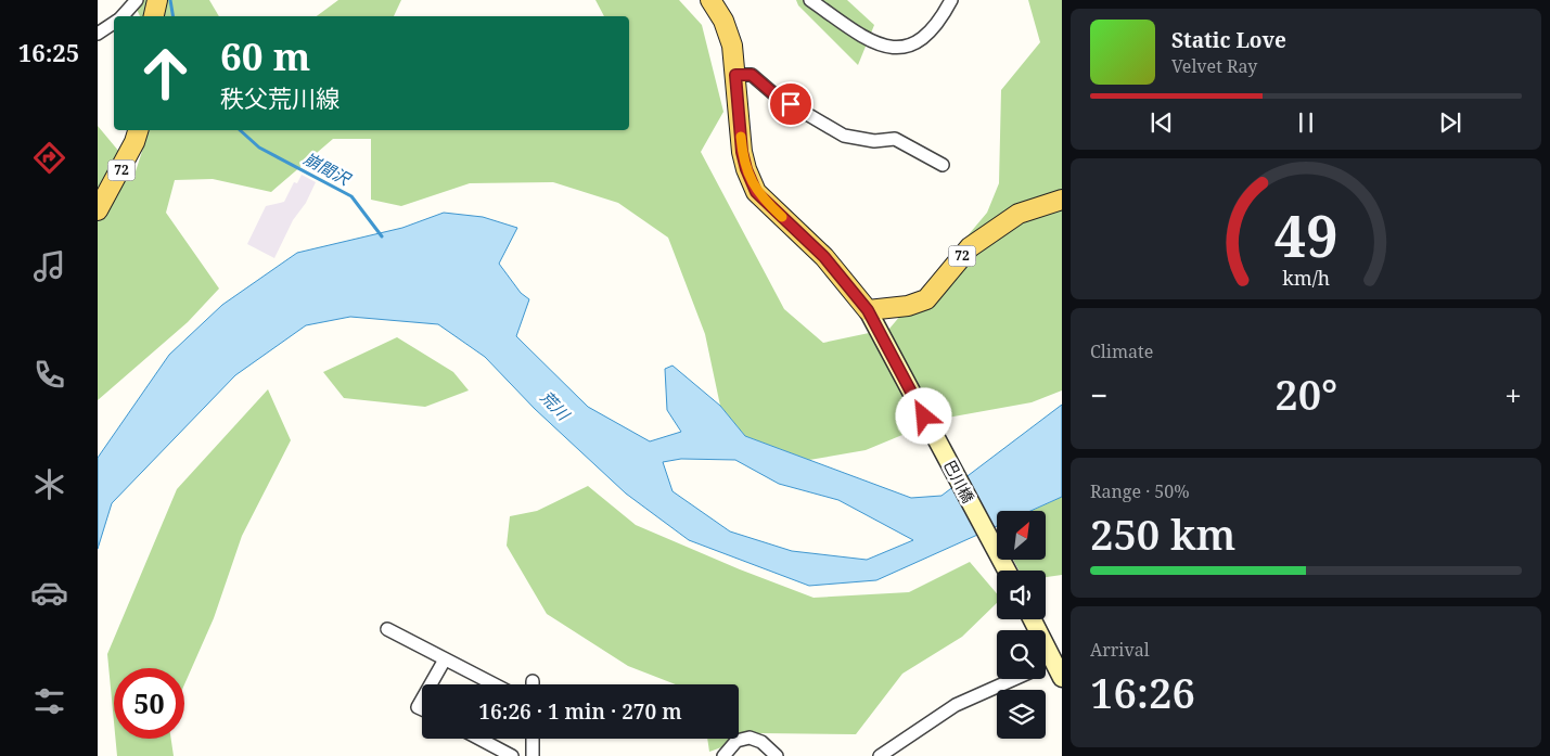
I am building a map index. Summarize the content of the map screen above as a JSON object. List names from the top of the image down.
{
  "streets": {
    "main road": ["72", "巴川橋"]
  },
  "crossings": [
    ["72", "巴川橋"]
  ],
  "water": ["崩間沢", "荒川"],
  "north": "top right",
  "page": {
    "tabs": "16:25",
    "turn": ["60 m", "秩父荒川線"],
    "song": ["Static Love", "Velvet Ray"],
    "tile": [
      "Climate",
      ["Range · 50%", "250 km"],
      ["Arrival", "16:26"]
    ],
    "heat": ["−", "20°", "+"],
    "limit": "50",
    "trip": "16:26 · 1 min · 270 m",
    "gauge": ["49", "km/h"]
  }
}
